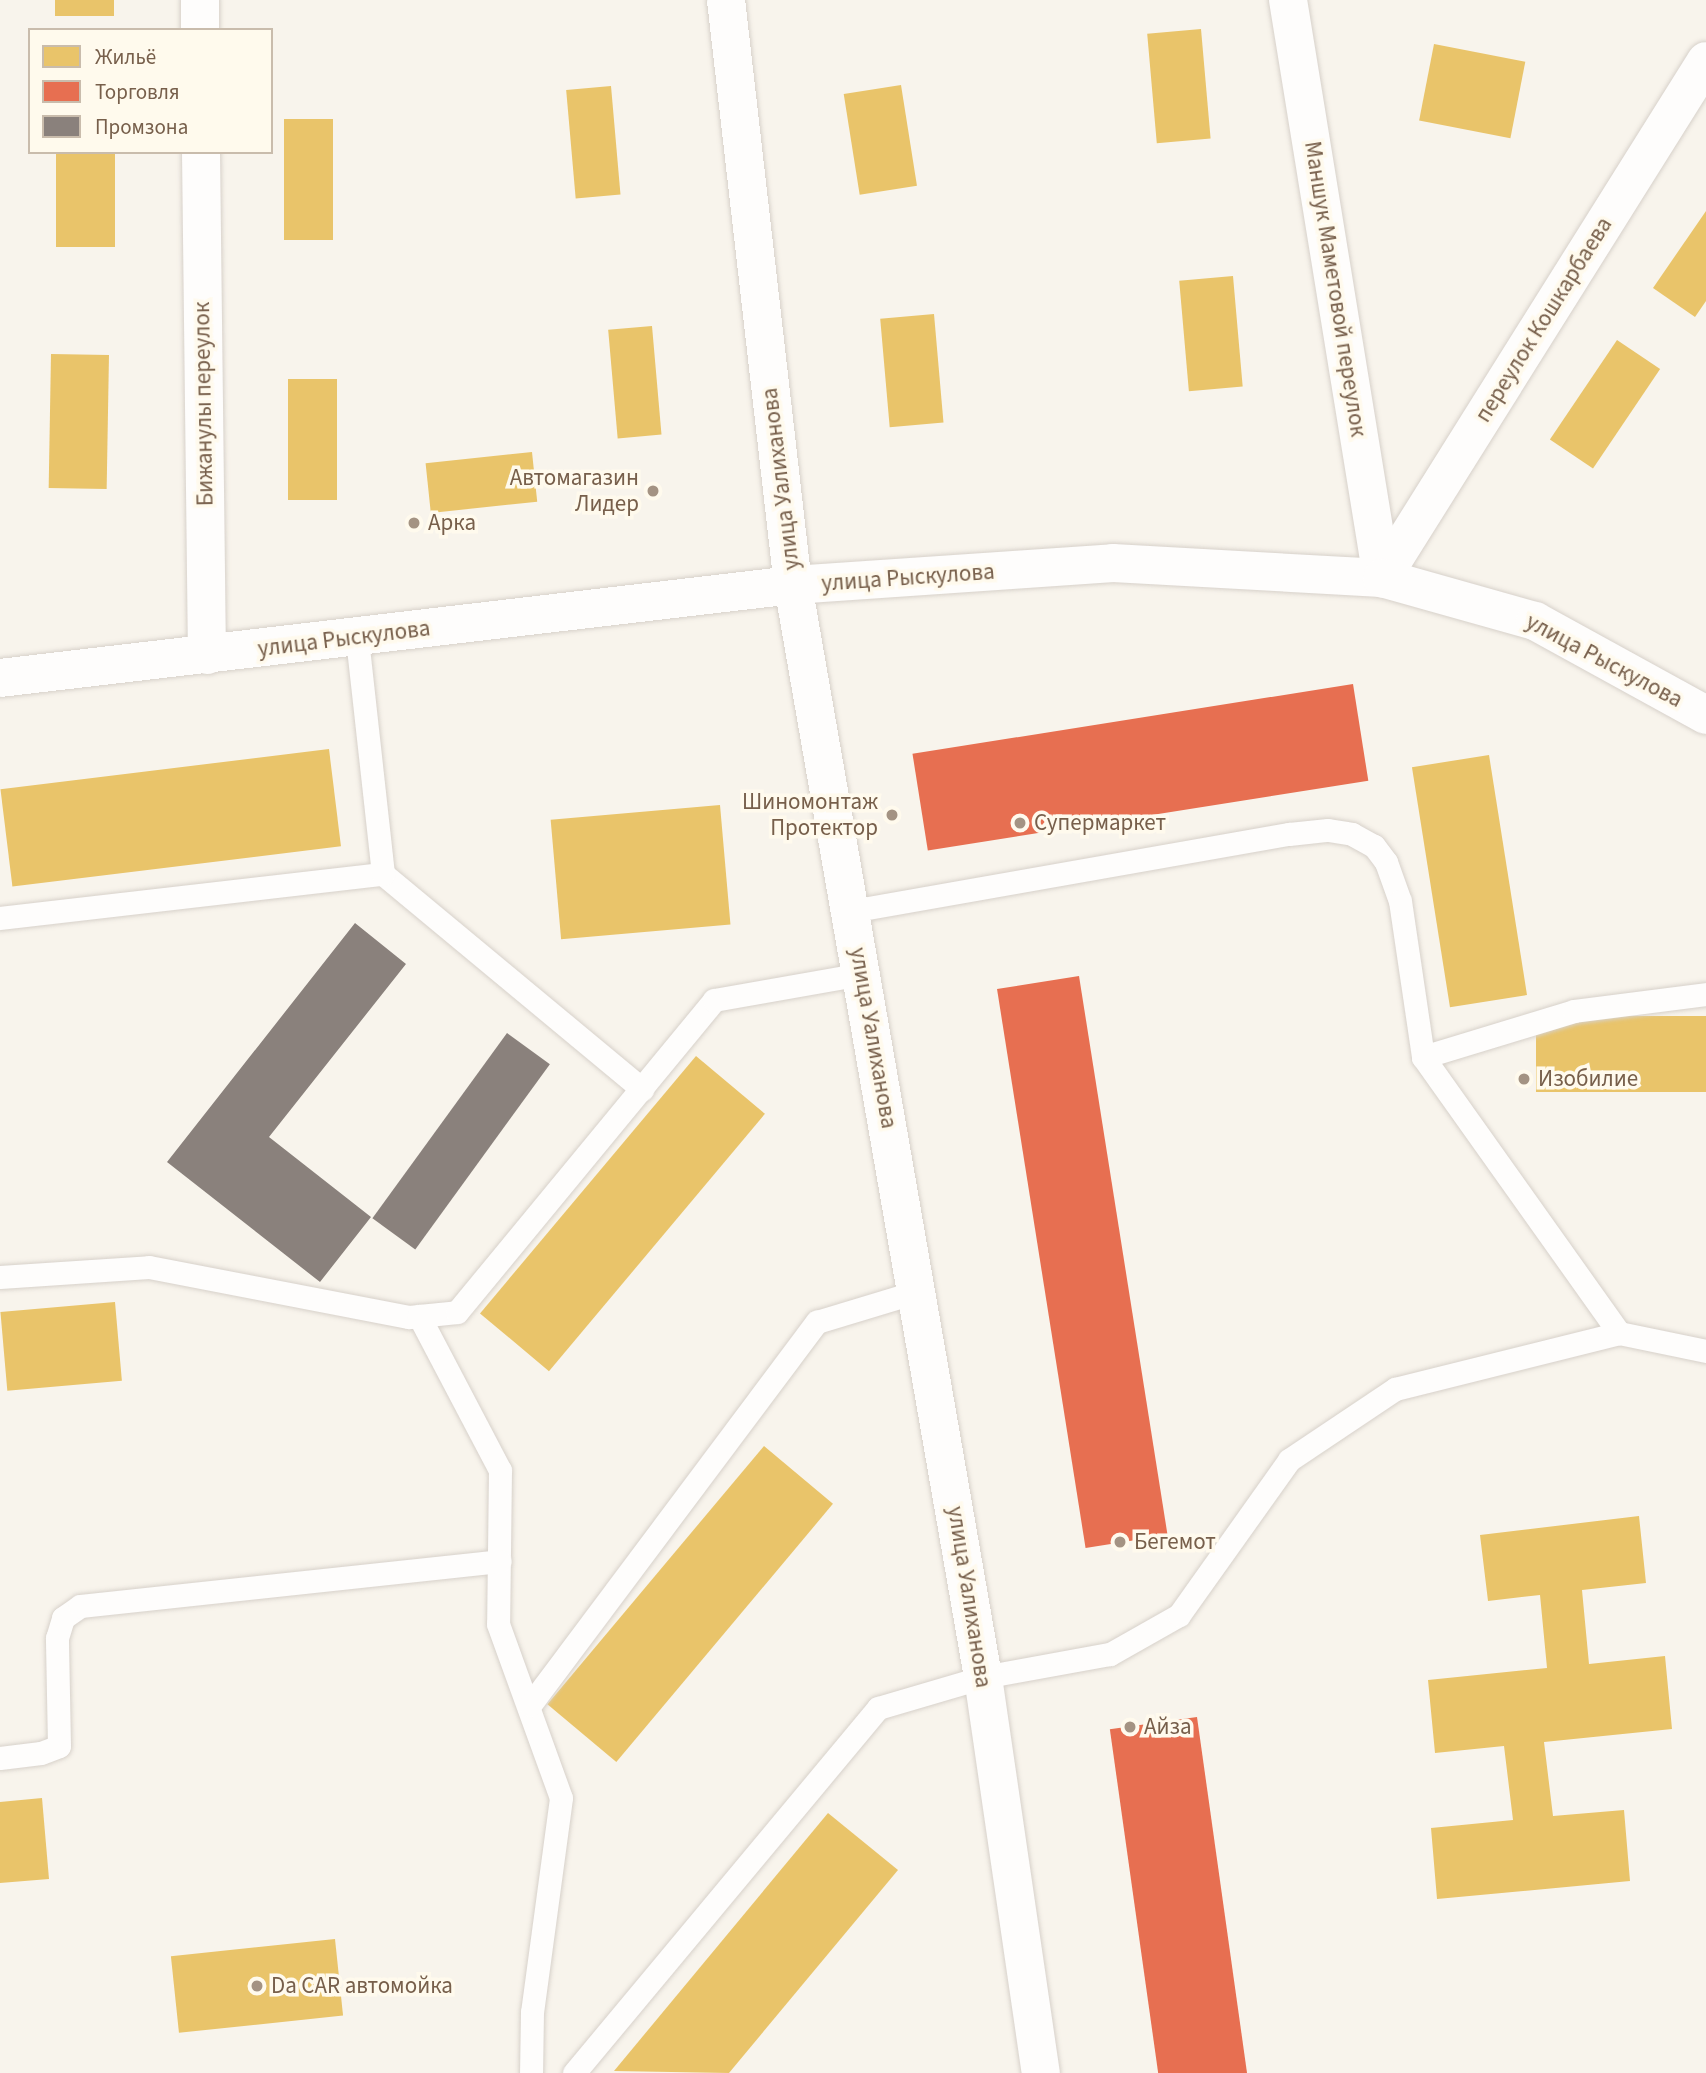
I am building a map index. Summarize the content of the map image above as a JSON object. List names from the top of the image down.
{
  "streets": {
    "street": [
      "Маншук Маметовой переулок",
      "переулок Кошкарбаева",
      "Бижанулы переулок",
      "улица Уалиханова",
      "улица Рыскулова"
    ]
  },
  "crossings": [
    ["Маншук Маметовой переулок", "переулок Кошкарбаева"],
    ["Маншук Маметовой переулок", "улица Рыскулова"],
    ["переулок Кошкарбаева", "улица Рыскулова"],
    ["Бижанулы переулок", "улица Рыскулова"],
    ["улица Уалиханова", "улица Рыскулова"]
  ],
  "places": [
    "Автомагазин Лидер",
    "Арка",
    "Шиномонтаж Протектор",
    "Супермаркет",
    "Изобилие",
    "Бегемот",
    "Айза",
    "Da CAR автомойка"
  ],
  "legend": ["Жильё", "Торговля", "Промзона"]
}
